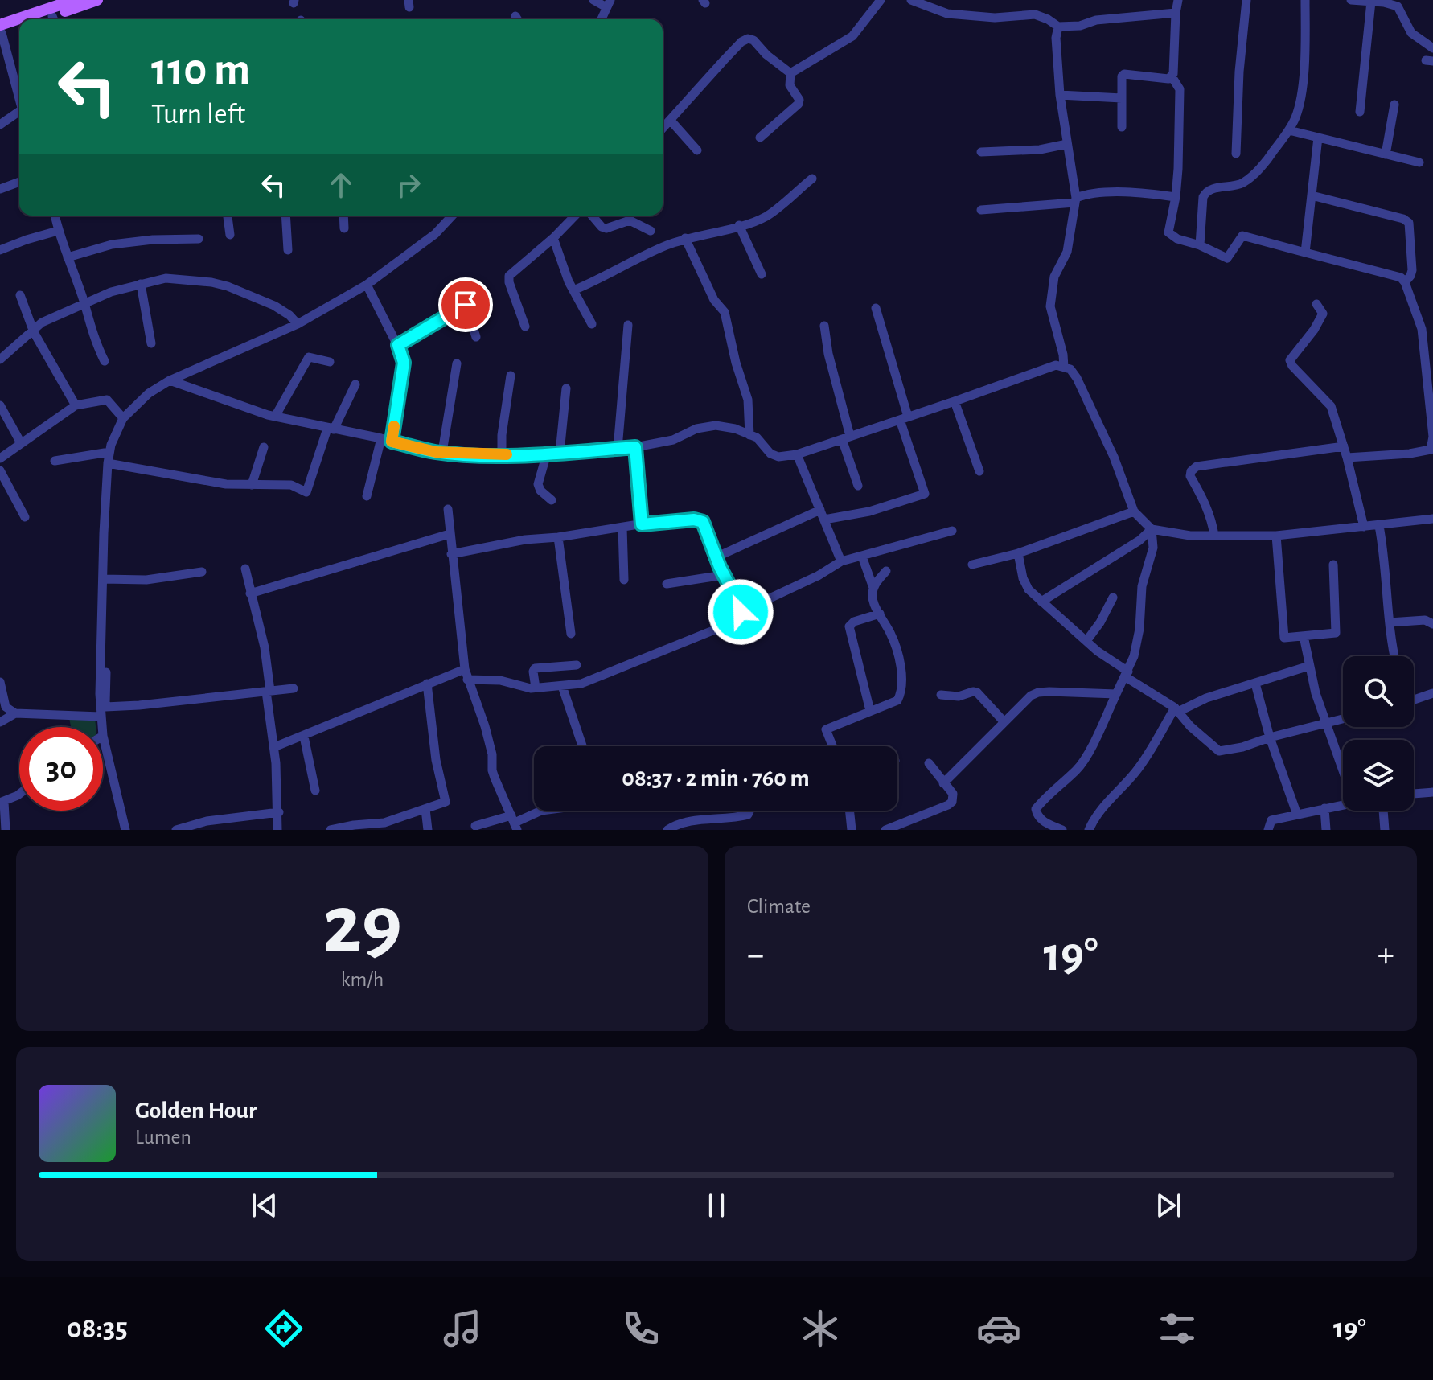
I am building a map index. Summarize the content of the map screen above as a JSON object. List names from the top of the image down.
{
  "page": {
    "turn": ["110 m", "Turn left"],
    "limit": "30",
    "trip": "08:37 · 2 min · 760 m",
    "tile": [
      ["29", "km/h"],
      "Climate"
    ],
    "heat": ["−", "19°", "+"],
    "song": ["Golden Hour", "Lumen"],
    "tabs": ["08:35", "19°"]
  }
}
